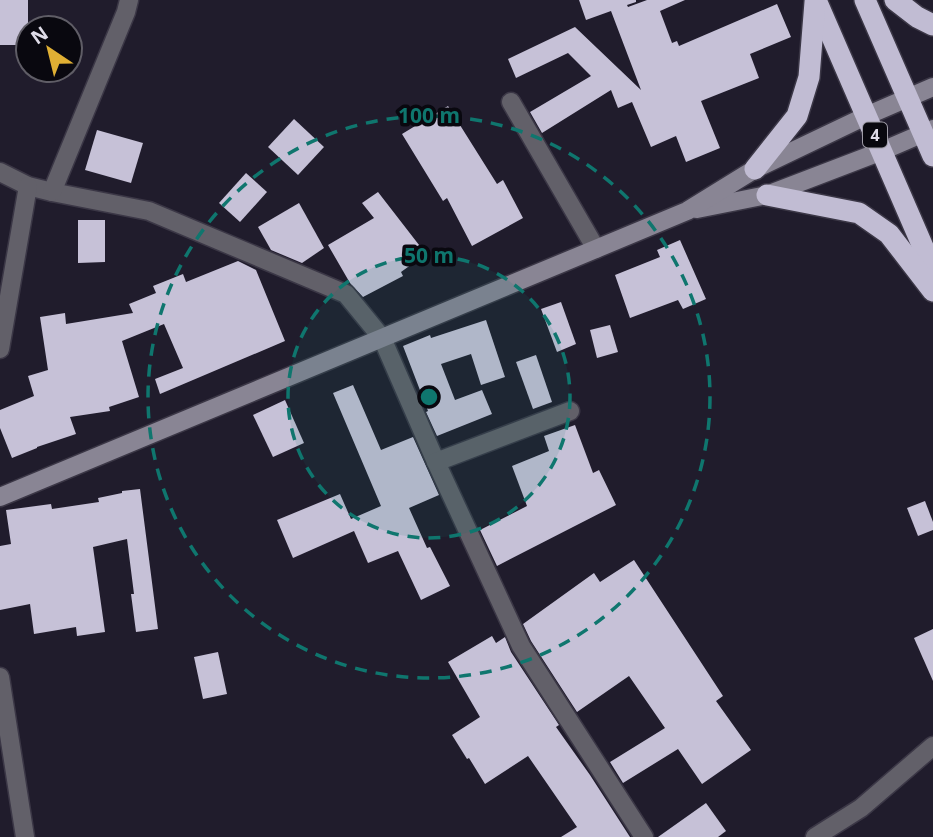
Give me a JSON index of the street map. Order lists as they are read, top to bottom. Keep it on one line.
{"streets":{"highway":["4"]},"north":"top left","rings":["100 m","50 m"]}
